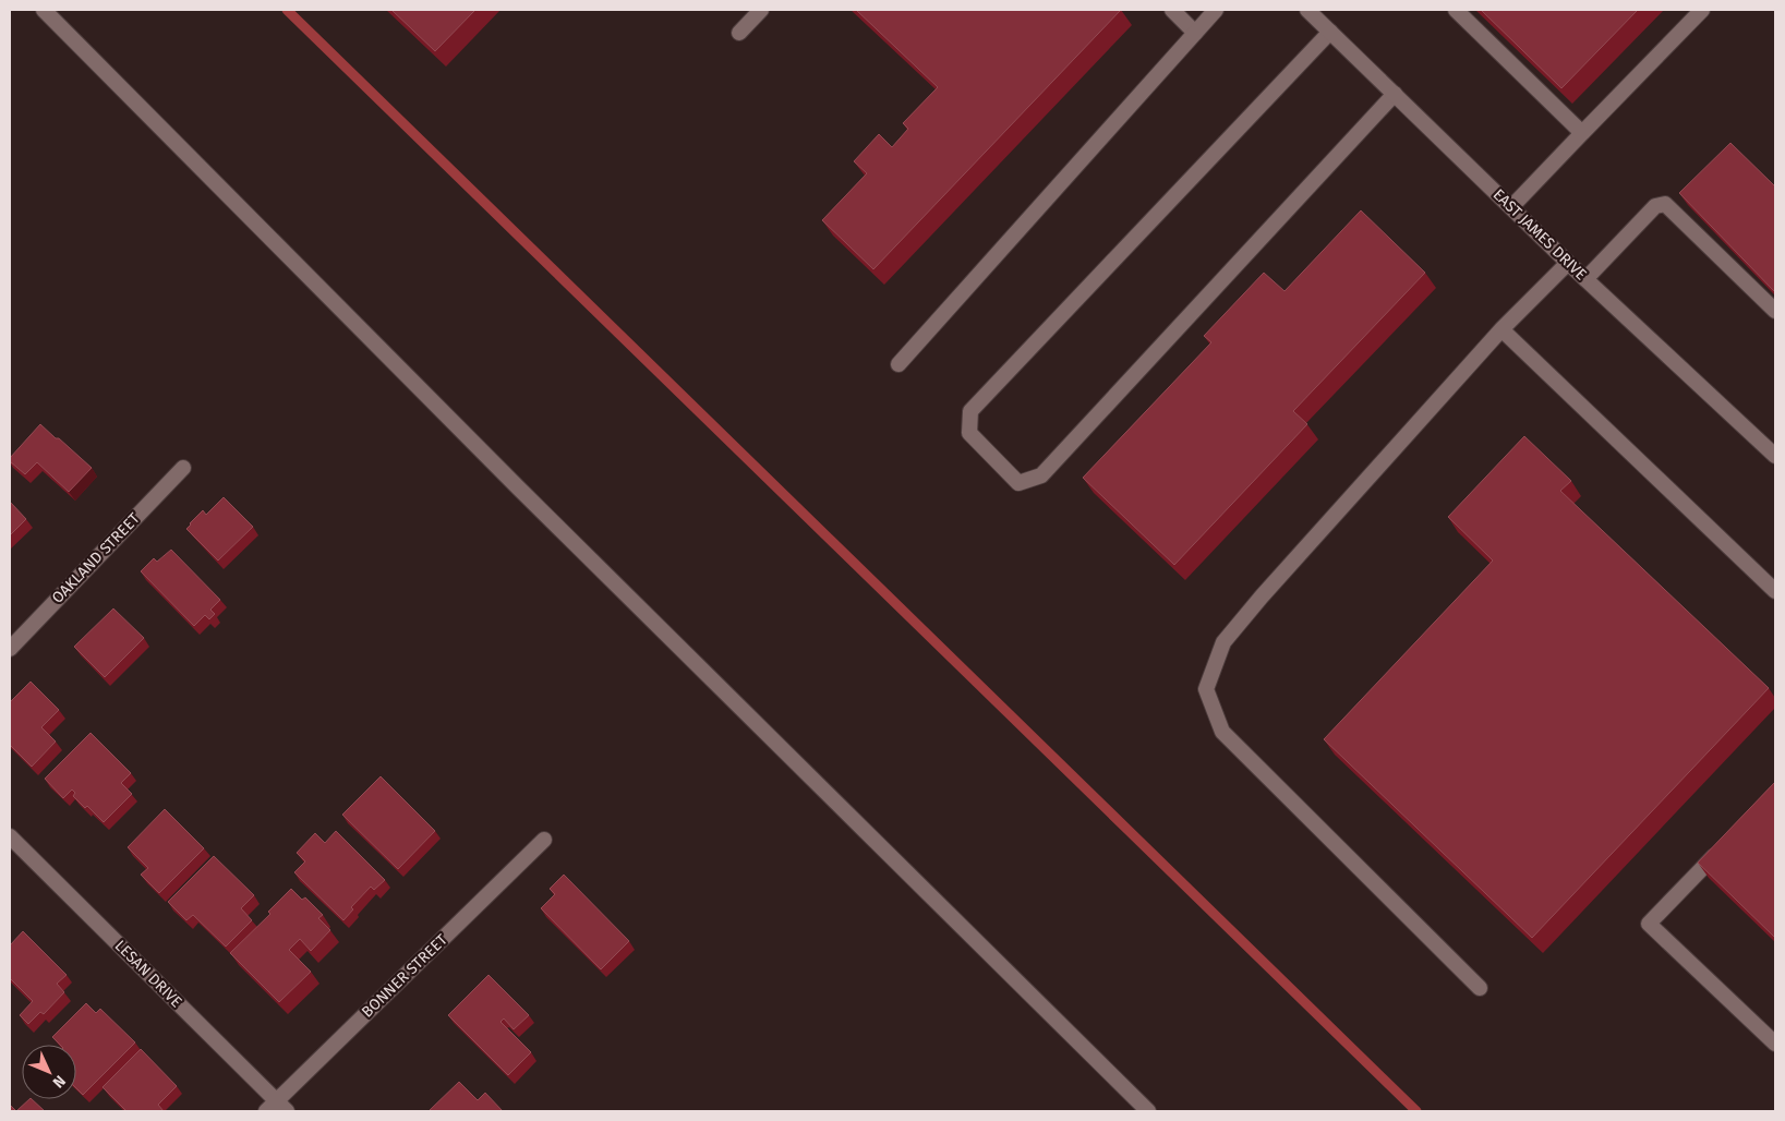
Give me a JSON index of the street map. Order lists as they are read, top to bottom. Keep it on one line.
{"streets":{"street":["EAST JAMES DRIVE","OAKLAND STREET","LESAN DRIVE","BONNER STREET"]},"crossings":[["LESAN DRIVE","BONNER STREET"]],"north":"bottom right"}
